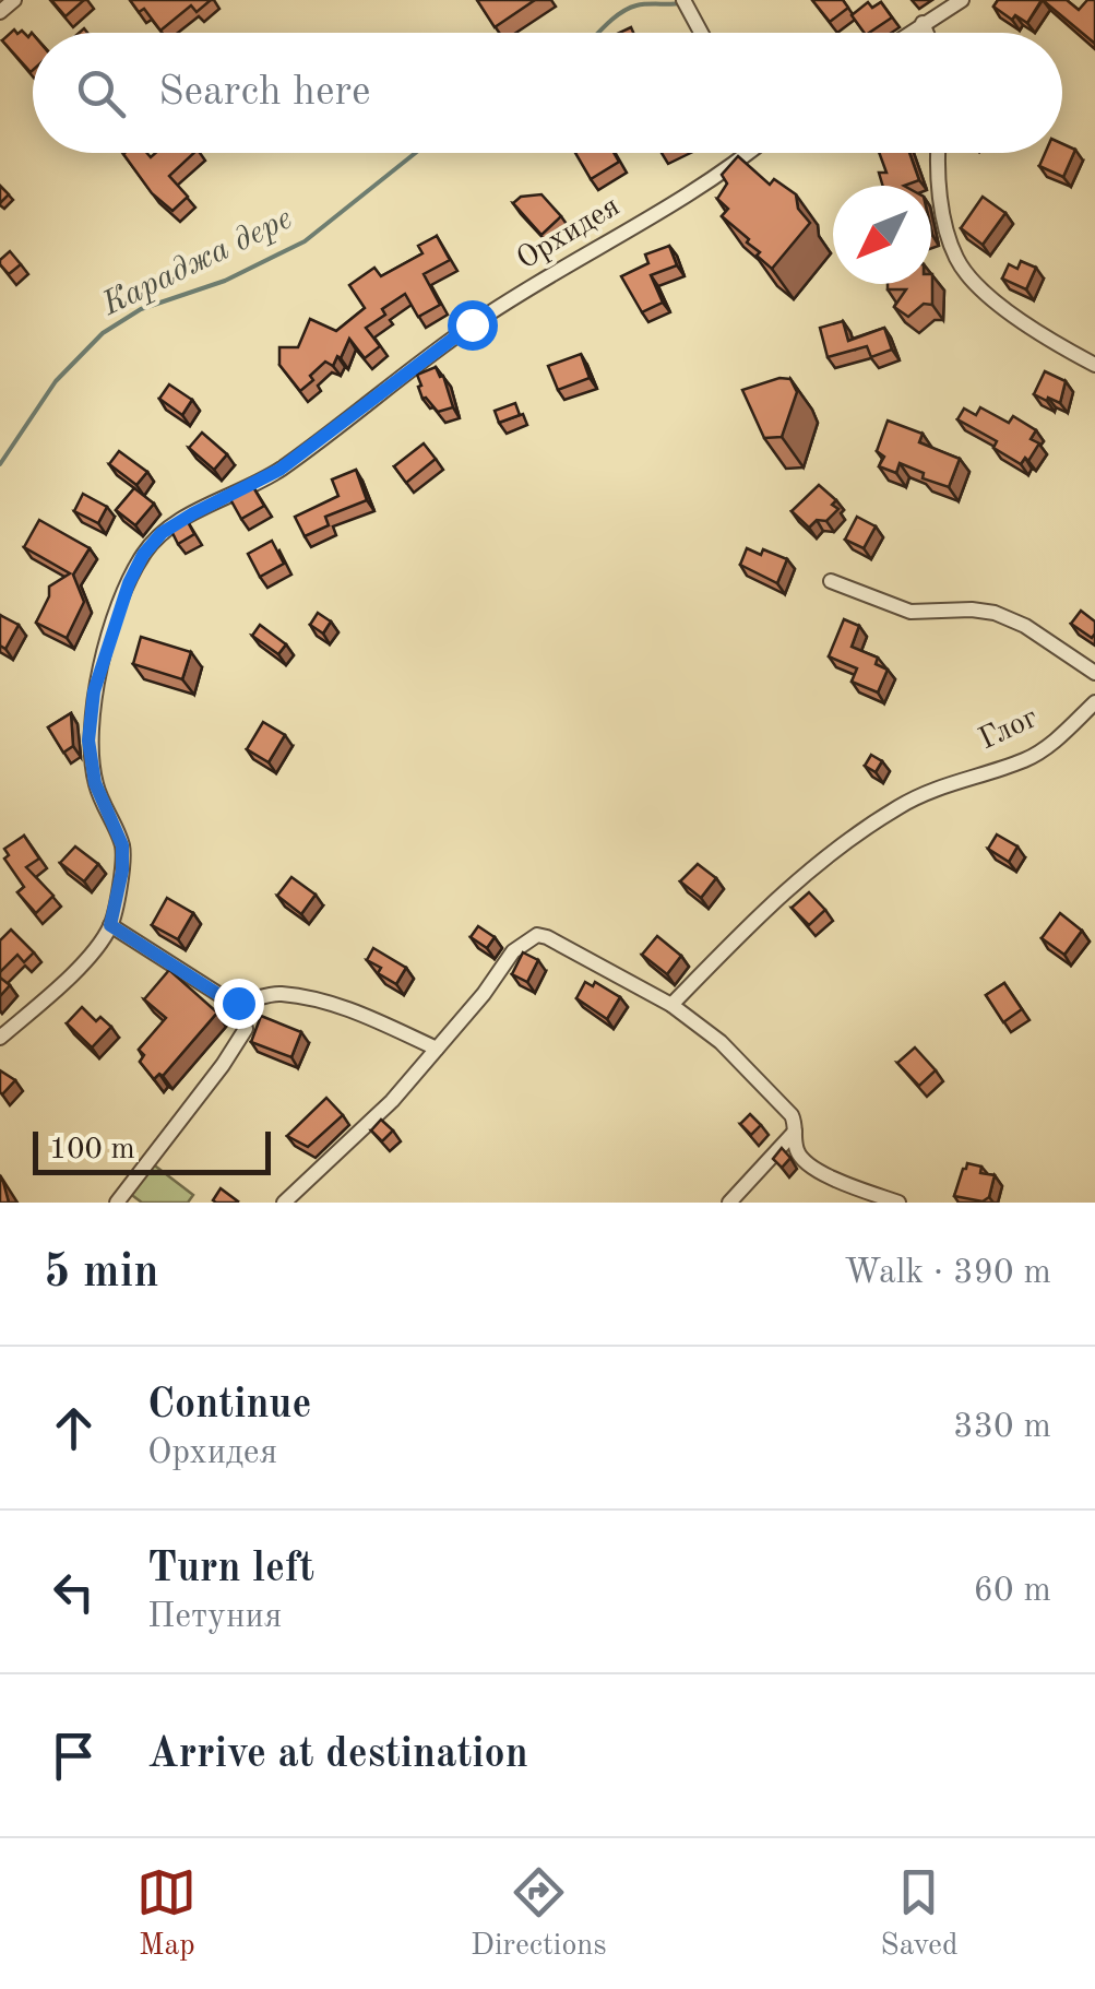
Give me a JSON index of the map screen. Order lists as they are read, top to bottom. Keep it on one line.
{"streets":{"street":["Орхидея","Глог"]},"water":["Караджа дере"],"scale_bar":"100 m","north":"bottom left","page":{"search":"Search here","scale":"100 m","heading":["5 min","Walk · 390 m"],"list":[["Continue","Орхидея","330 m"],["Turn left","Петуния","60 m"],"Arrive at destination"],"nav":["Map","Directions","Saved"]}}
